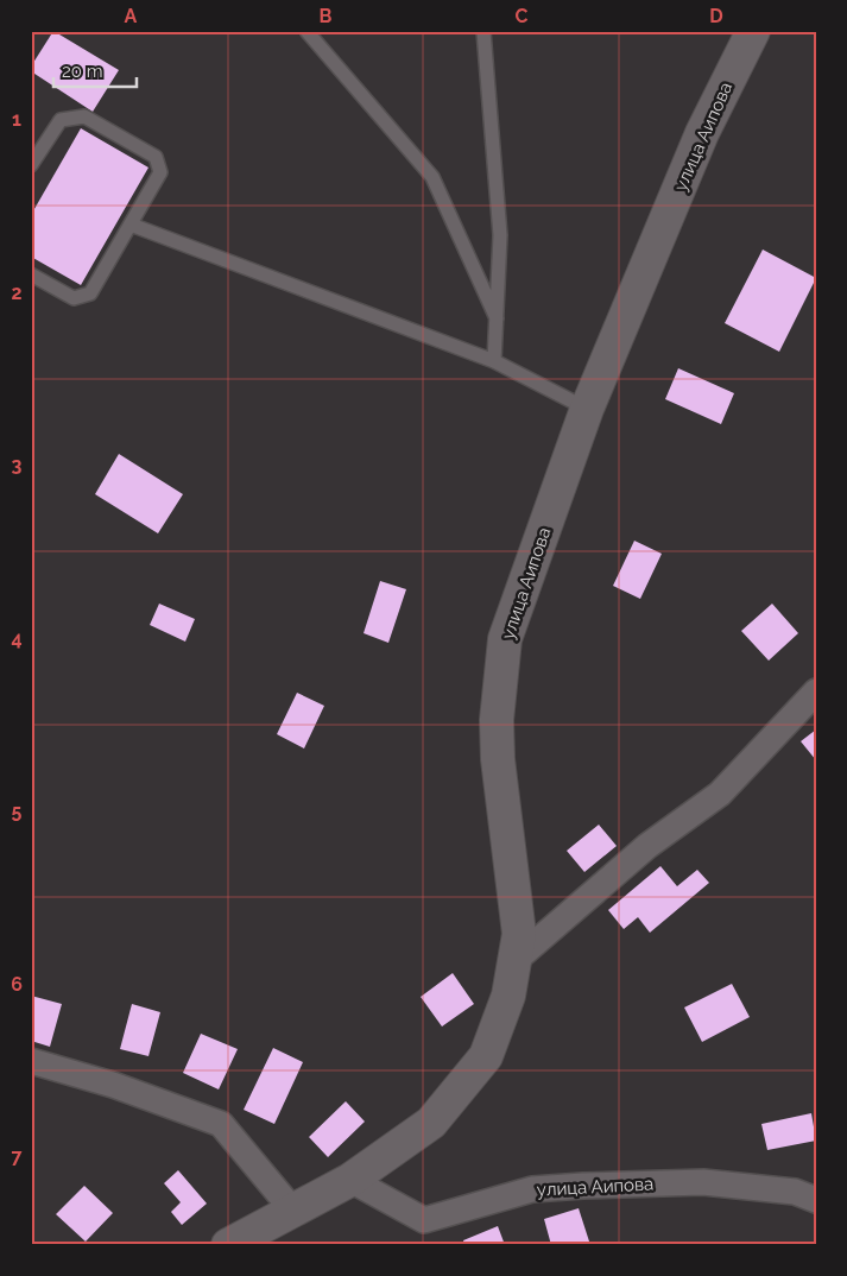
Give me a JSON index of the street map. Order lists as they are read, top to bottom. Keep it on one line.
{"streets":{"street":["улица Аипова"]},"scale_bar":"20 m","grid":{"columns":["A","B","C","D"],"rows":["1","2","3","4","5","6","7"]}}
